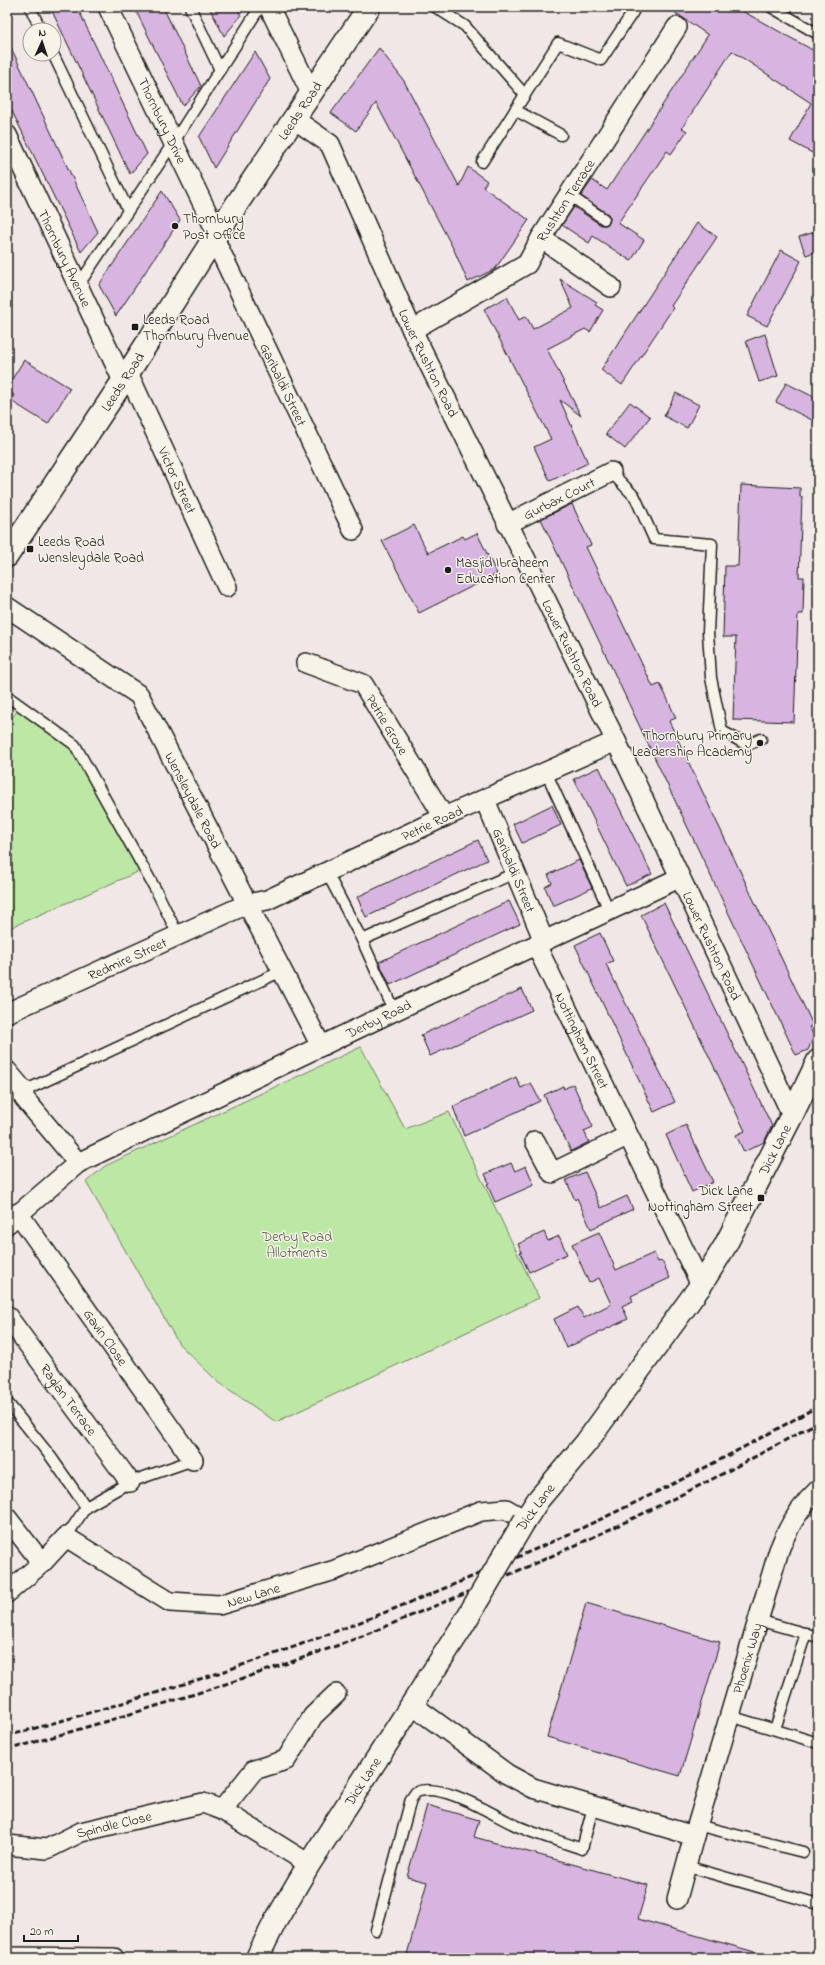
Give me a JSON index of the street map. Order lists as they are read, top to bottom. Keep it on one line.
{"streets":{"main road":["Leeds Road","Dick Lane"],"street":["Thornbury Drive","Rushton Terrace","Thornbury Avenue","Lower Rushton Road","Garibaldi Street","Victor Street","Gurbax Court","Petrie Grove","Wensleydale Road","Petrie Road","Redmire Street","Derby Road","Nottingham Street","Gavin Close","Raglan Terrace","New Lane","Phoenix Way","Spindle Close"]},"crossings":[["Leeds Road","Thornbury Drive"],["Leeds Road","Thornbury Avenue"],["Leeds Road","Lower Rushton Road"],["Leeds Road","Garibaldi Street"],["Leeds Road","Victor Street"],["Thornbury Drive","Garibaldi Street"],["Rushton Terrace","Lower Rushton Road"],["Thornbury Avenue","Victor Street"],["Lower Rushton Road","Gurbax Court"],["Lower Rushton Road","Petrie Road"],["Lower Rushton Road","Derby Road"],["Lower Rushton Road","Dick Lane"],["Garibaldi Street","Petrie Road"],["Garibaldi Street","Derby Road"],["Garibaldi Street","Nottingham Street"],["Petrie Grove","Petrie Road"],["Wensleydale Road","Petrie Road"],["Wensleydale Road","Redmire Street"],["Wensleydale Road","Derby Road"],["Petrie Road","Redmire Street"],["Derby Road","Nottingham Street"],["Derby Road","Gavin Close"],["Nottingham Street","Dick Lane"],["Dick Lane","New Lane"],["Dick Lane","Spindle Close"]],"parks":["Derby Road Allotments"],"places":{"other":["Thornbury Post Office","Masjid Ibraheem Education Center","Thornbury Primary Leadership Academy"],"transit":["Leeds Road Thornbury Avenue","Leeds Road Wensleydale Road","Dick Lane Nottingham Street"]},"scale_bar":"20 m","north":"top"}
